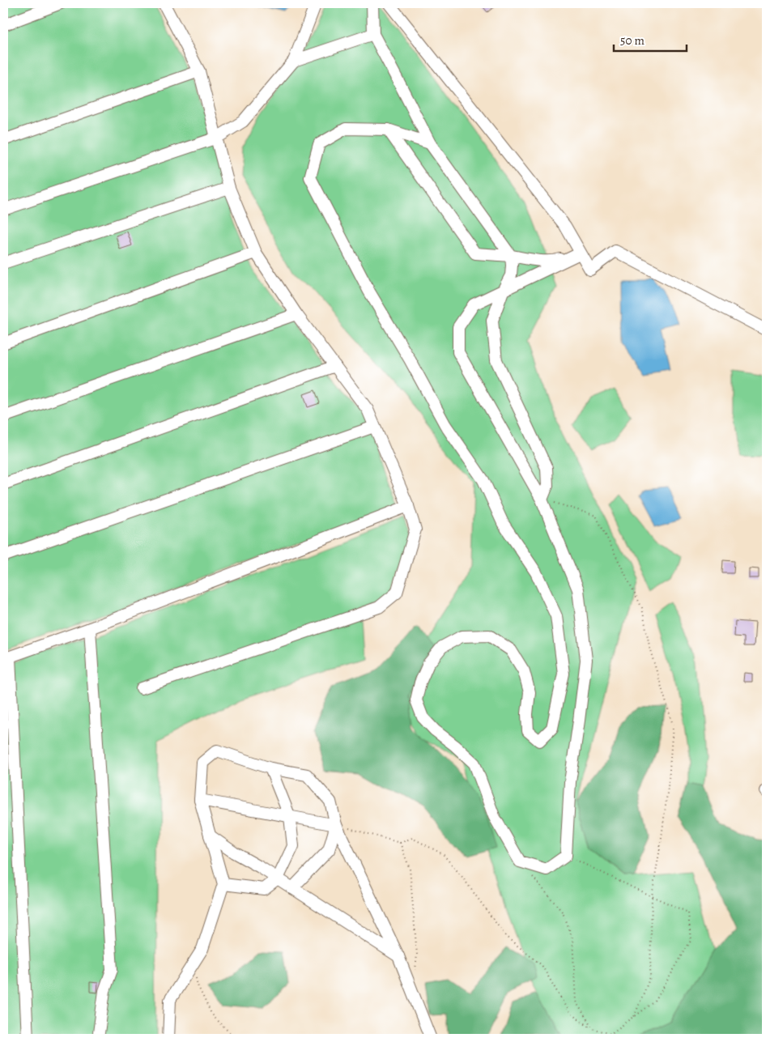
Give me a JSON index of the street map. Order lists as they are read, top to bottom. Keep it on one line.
{"scale_bar":"50 m"}
